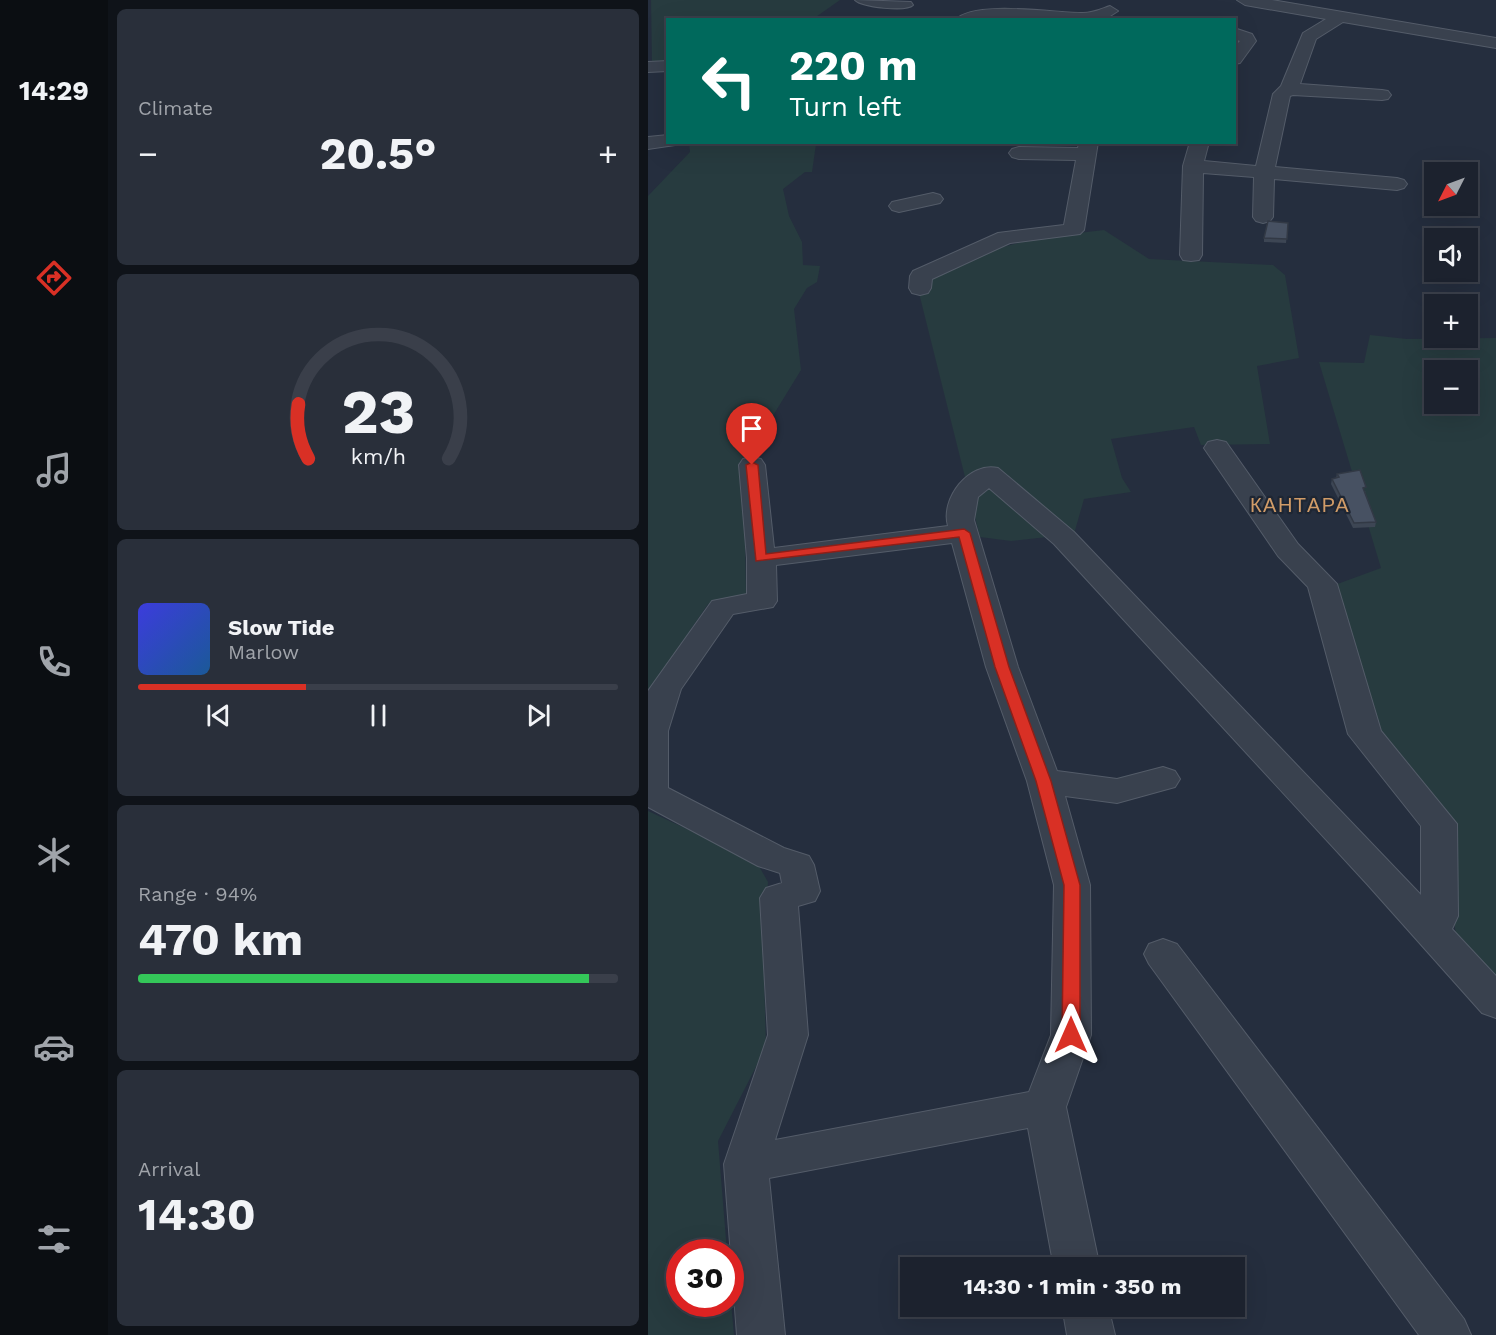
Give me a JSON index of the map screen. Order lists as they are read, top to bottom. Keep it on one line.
{"districts":["КАНТАРА"],"north":"bottom left","page":{"tabs":"14:29","tile":["Climate",["Range · 94%","470 km"],["Arrival","14:30"]],"turn":["220 m","Turn left"],"heat":["−","20.5°","+"],"map_buttons":["+","−"],"song":["Slow Tide","Marlow"],"limit":"30","trip":"14:30 · 1 min · 350 m","gauge":["23","km/h"]}}
